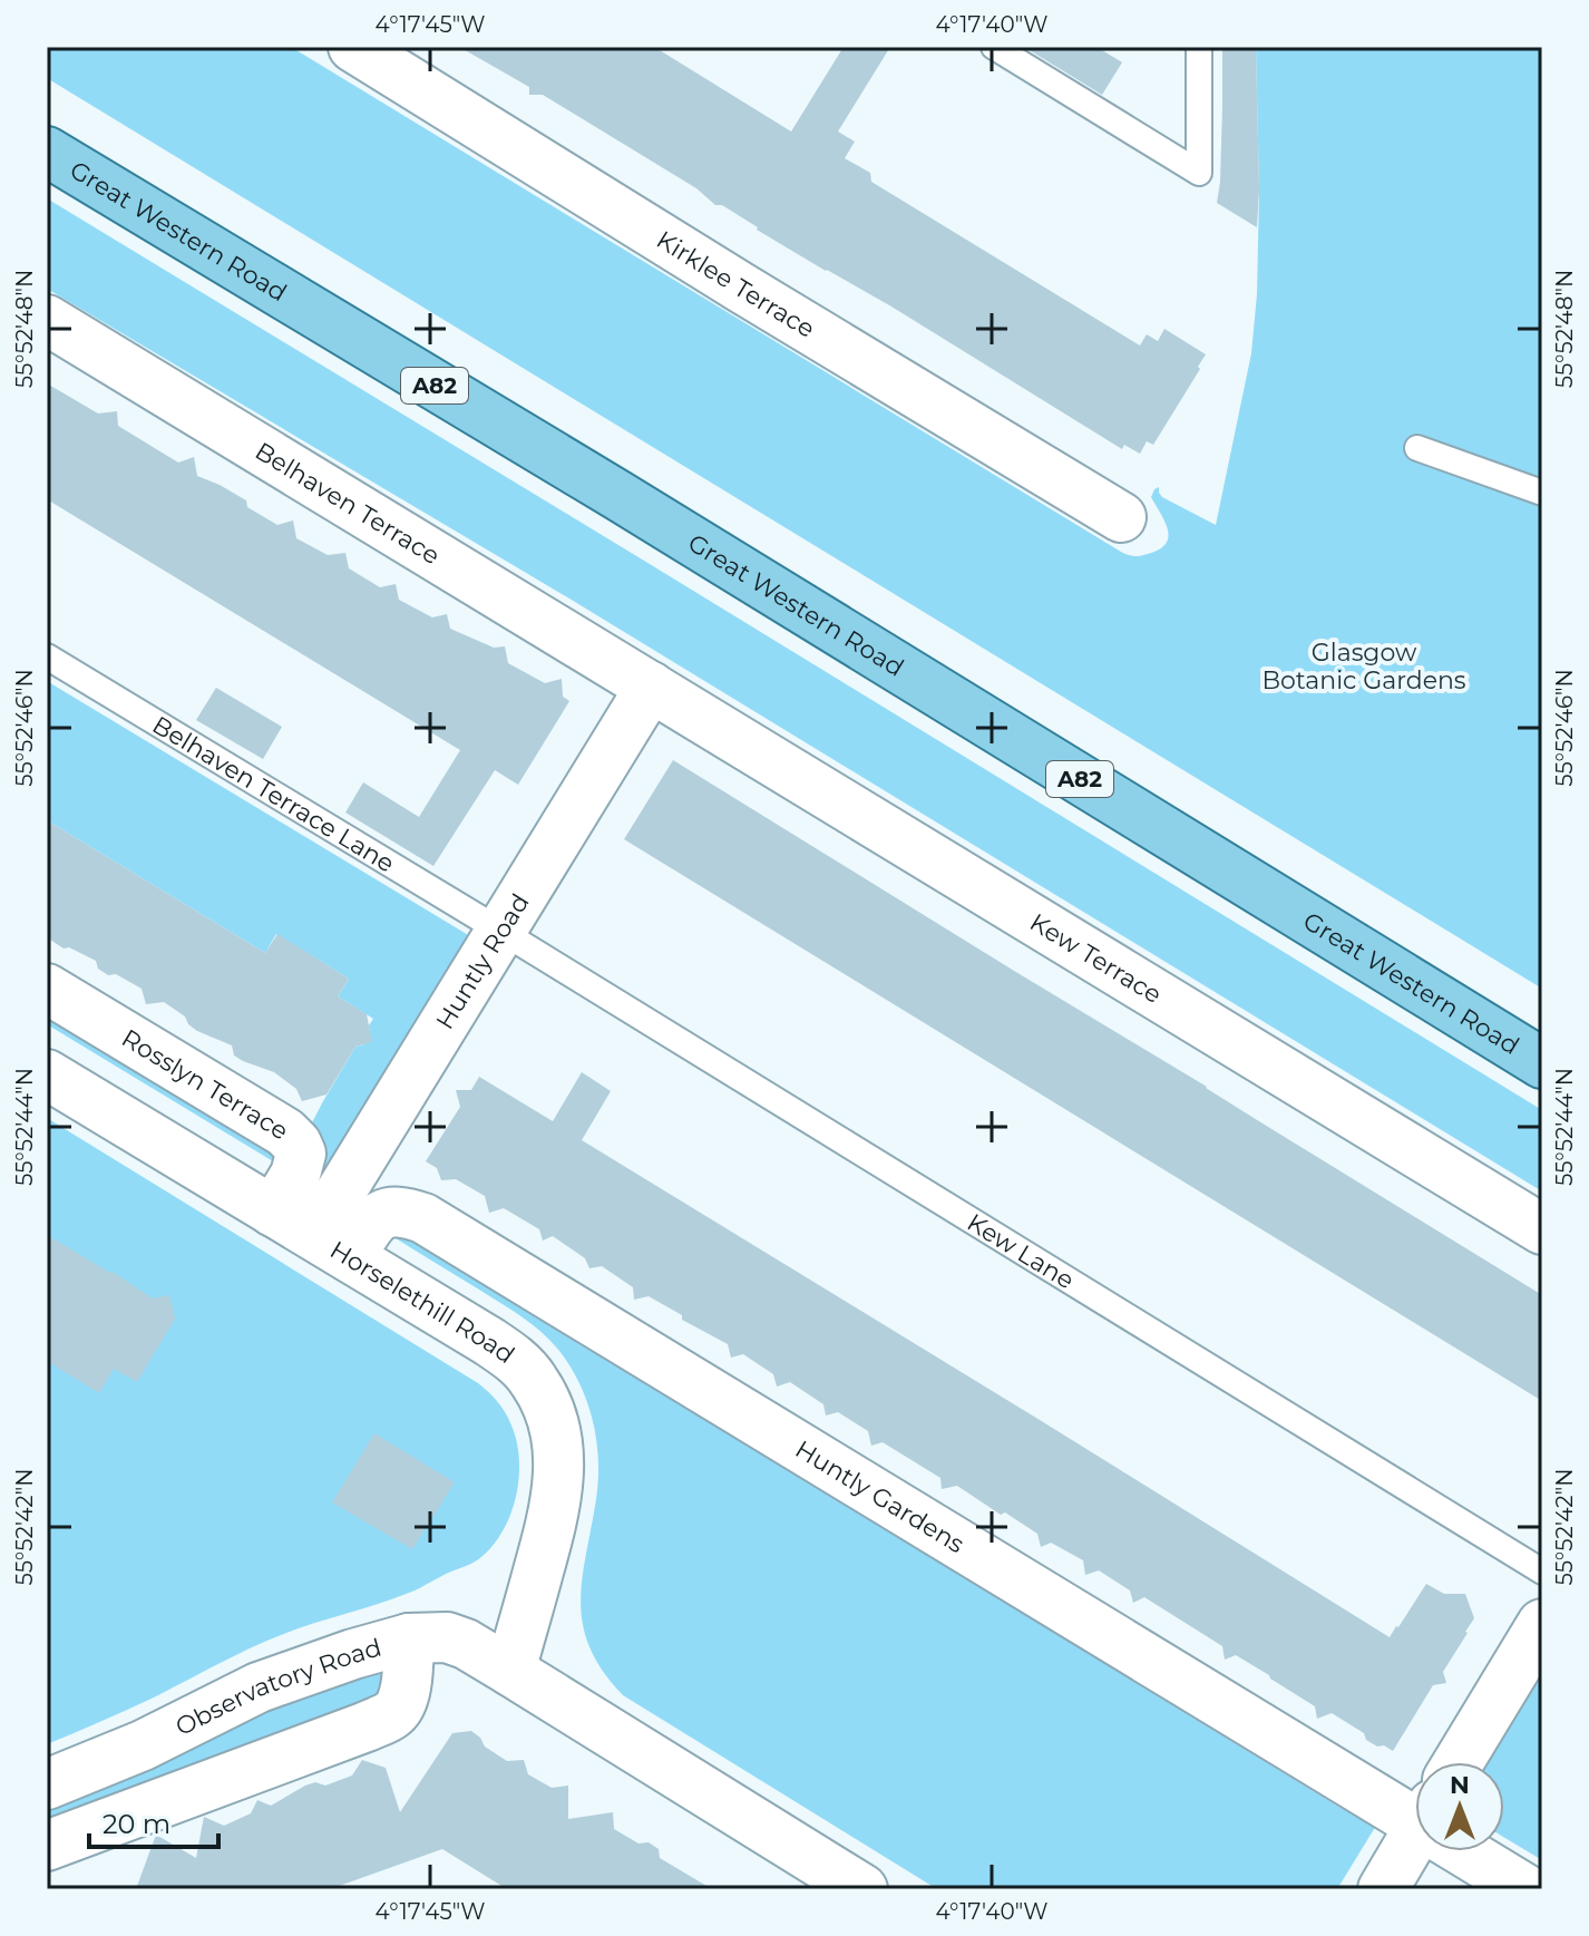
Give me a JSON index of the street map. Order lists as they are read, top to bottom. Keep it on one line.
{"streets":{"main road":["Great Western Road","A82"],"street":["Kirklee Terrace","Belhaven Terrace","Kew Terrace","Huntly Road","Rosslyn Terrace","Horselethill Road","Huntly Gardens","Observatory Road"],"lane":["Belhaven Terrace Lane","Kew Lane"]},"crossings":[["Belhaven Terrace","Kew Terrace"],["Belhaven Terrace","Huntly Road"],["Belhaven Terrace Lane","Huntly Road"],["Belhaven Terrace Lane","Kew Lane"],["Kew Terrace","Huntly Road"],["Huntly Road","Rosslyn Terrace"],["Huntly Road","Kew Lane"],["Huntly Road","Horselethill Road"],["Huntly Road","Huntly Gardens"],["Rosslyn Terrace","Horselethill Road"],["Rosslyn Terrace","Huntly Gardens"],["Horselethill Road","Huntly Gardens"],["Horselethill Road","Observatory Road"]],"parks":["Glasgow Botanic Gardens"],"scale_bar":"20 m","north":"top","coordinates":["4°17'45\"W","4°17'40\"W","55°52'48\"N","55°52'46\"N","55°52'44\"N","55°52'42\"N"]}
